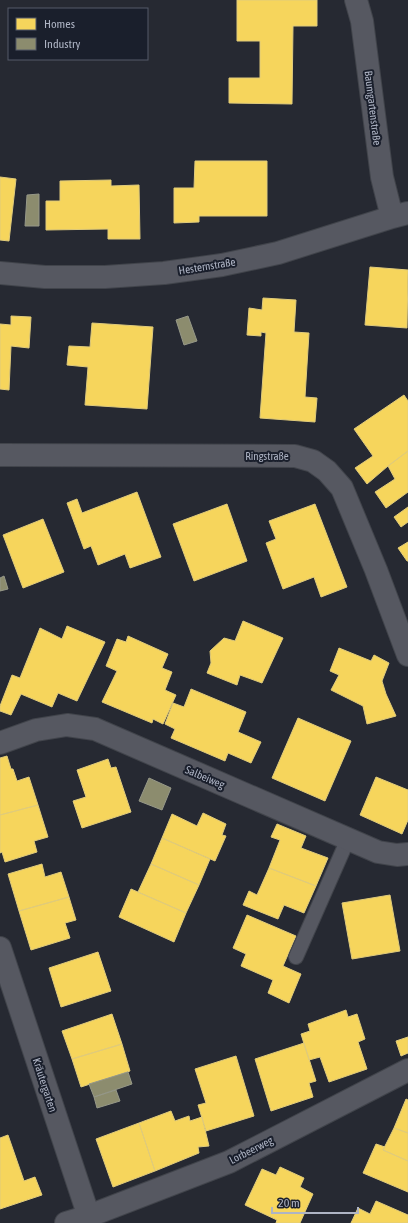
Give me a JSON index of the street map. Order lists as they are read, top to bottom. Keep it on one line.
{"streets":{"street":["Baumgartenstraße","Hesternstraße","Ringstraße","Salbeiweg","Kräutergarten","Lorbeerweg"]},"crossings":[["Baumgartenstraße","Hesternstraße"],["Kräutergarten","Lorbeerweg"]],"legend":["Homes","Industry"],"scale_bar":"20 m"}
